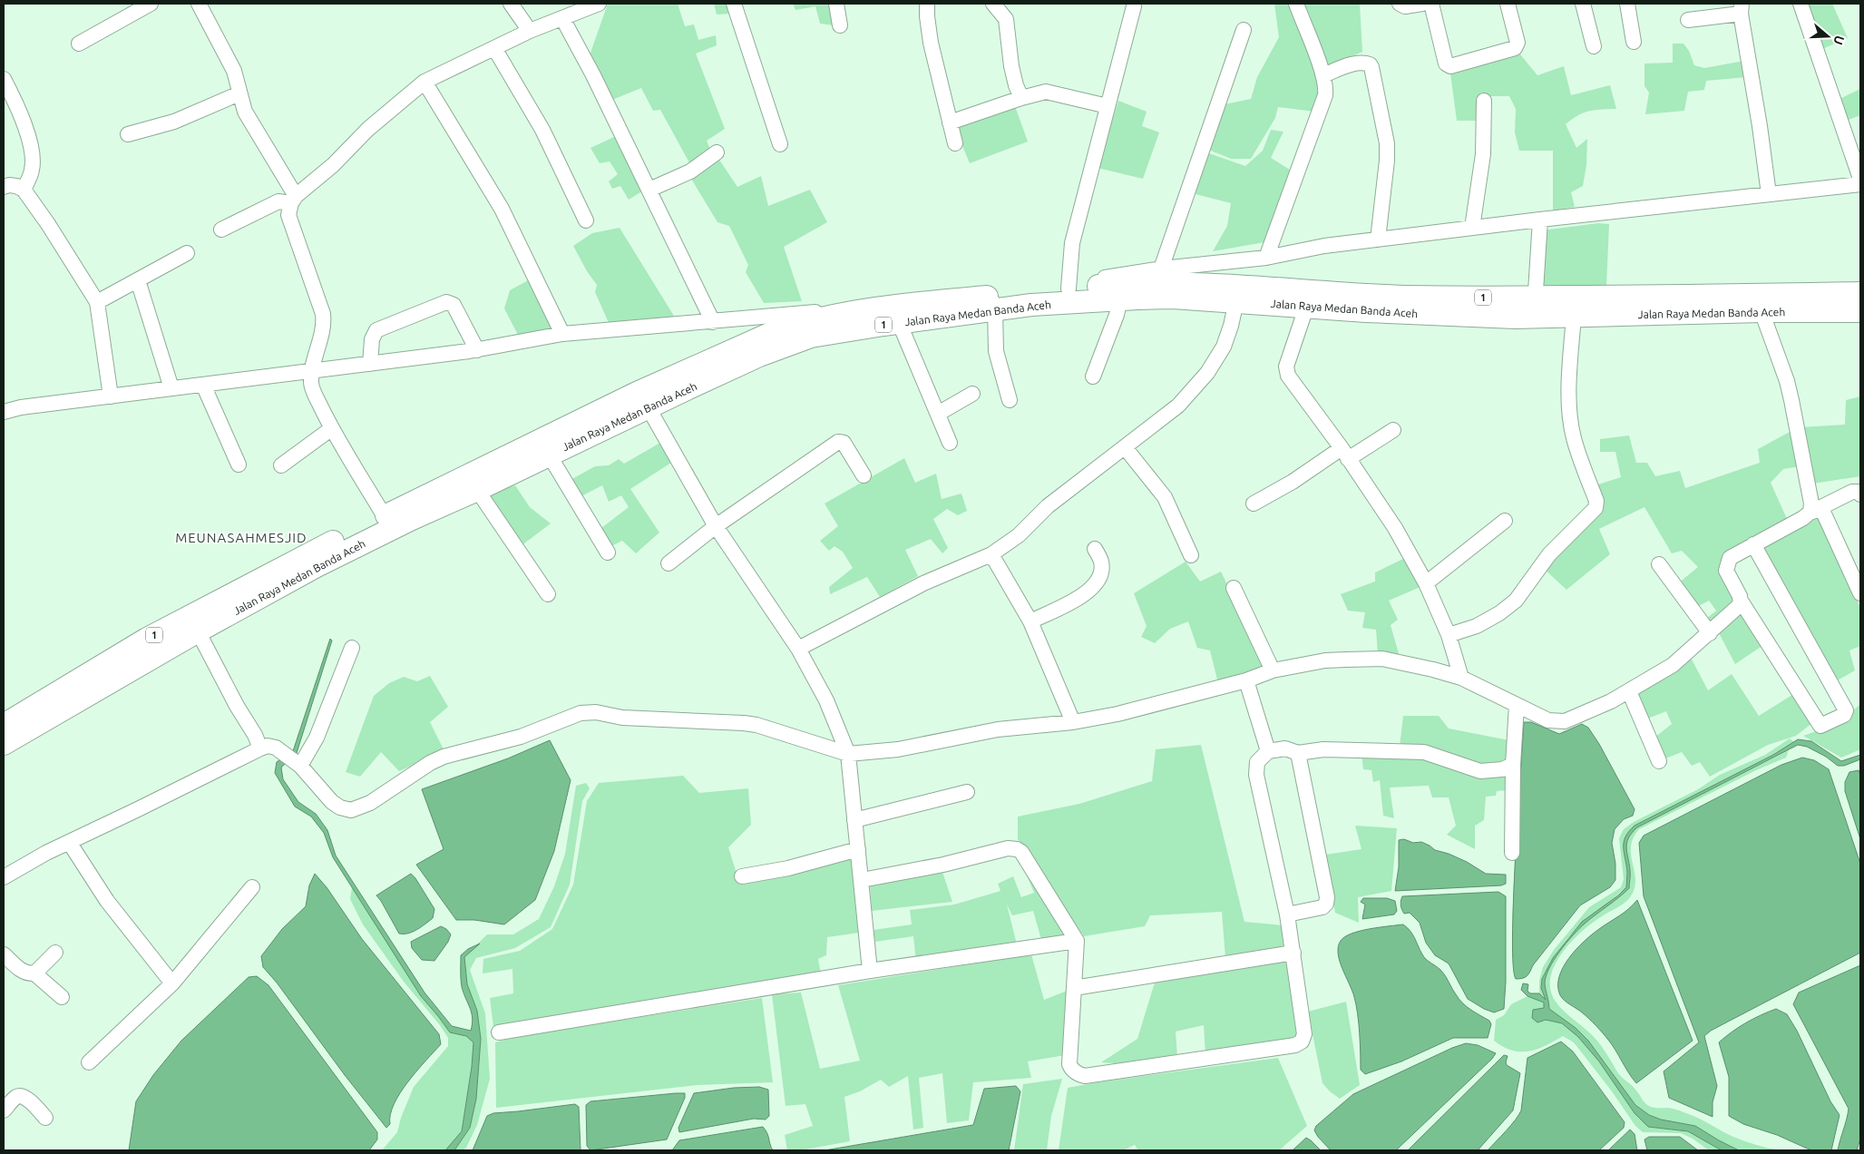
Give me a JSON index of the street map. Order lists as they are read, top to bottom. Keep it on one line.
{"streets":{"highway":["1","Jalan Raya Medan Banda Aceh"]},"districts":["MEUNASAHMESJID"],"north":"right"}
